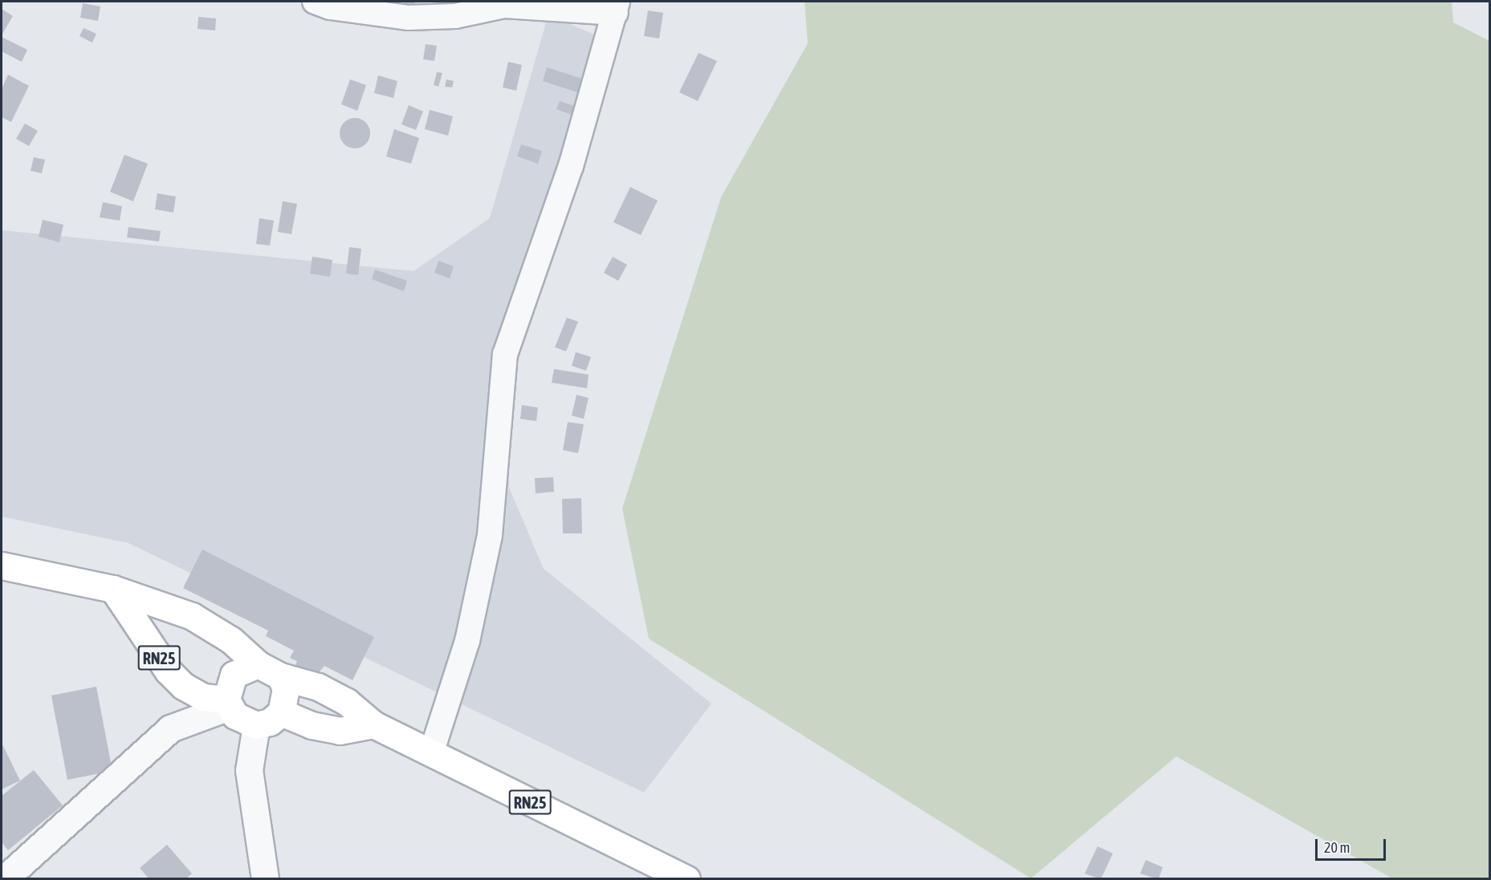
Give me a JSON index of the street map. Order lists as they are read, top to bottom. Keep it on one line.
{"streets":{"main road":["RN25"]},"scale_bar":"20 m"}
